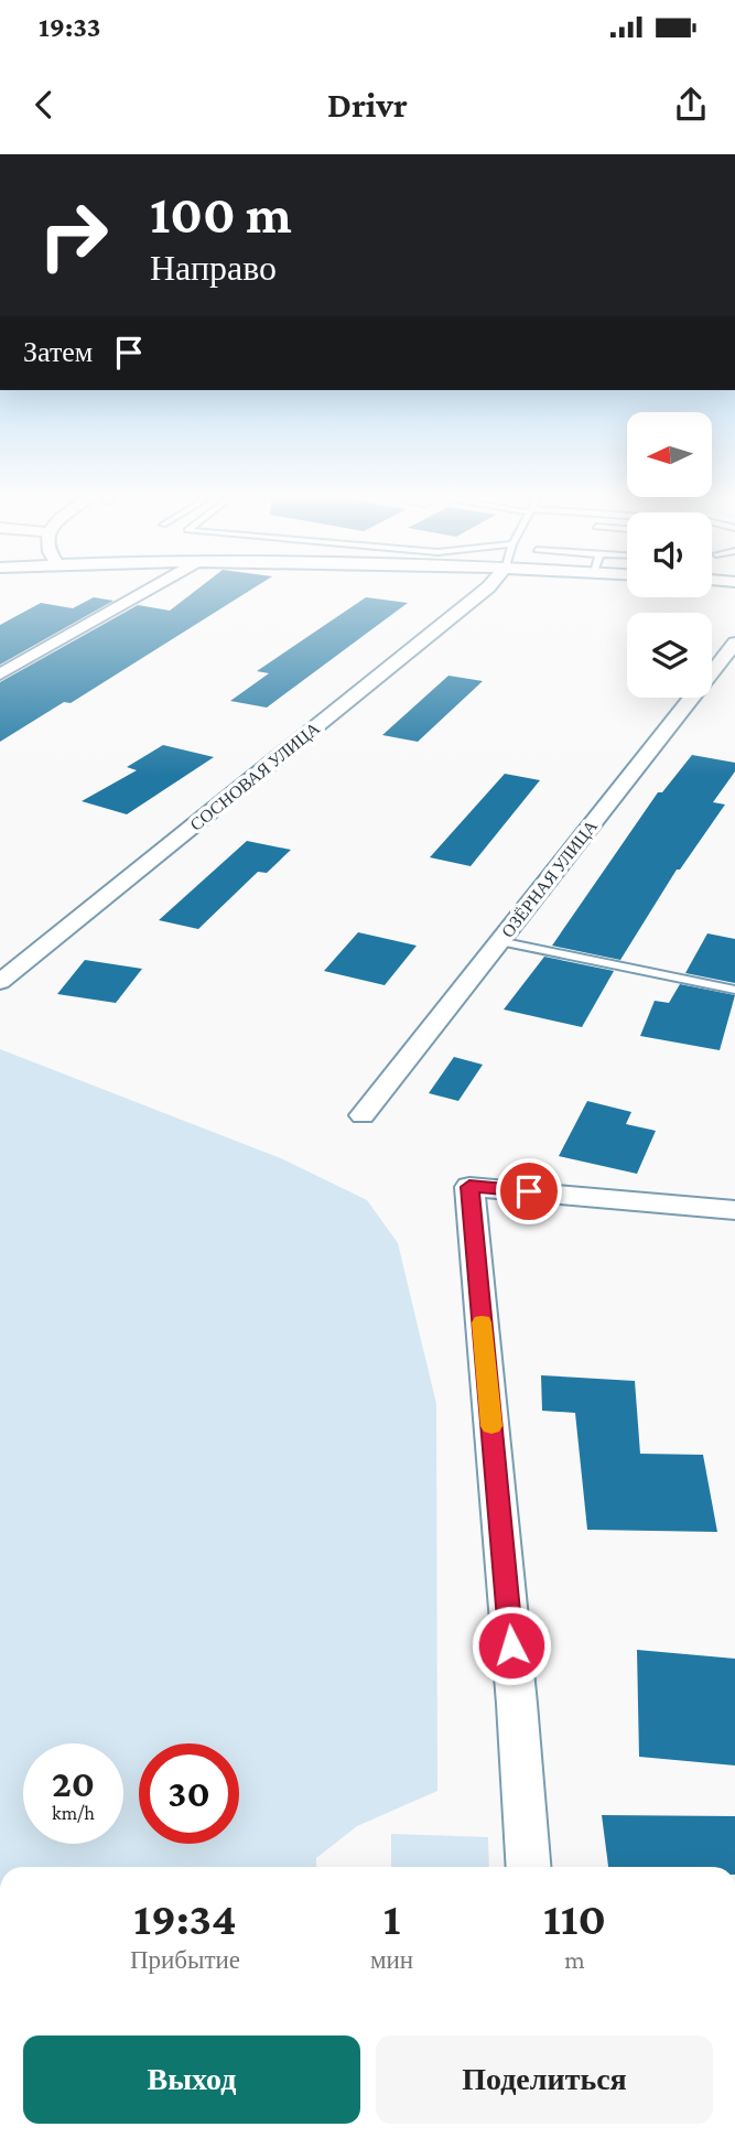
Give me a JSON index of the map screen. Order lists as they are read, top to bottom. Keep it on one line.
{"streets":{"street":["СОСНОВАЯ УЛИЦА","ОЗЁРНАЯ УЛИЦА"]},"north":"left","page":{"status":"19:33","header":"Drivr","turn":["100 m","Направо"],"then":"Затем","speed":"20 km/h","limit":"30","eta":["19:34","Прибытие","1","мин","110","m"],"buttons":["Выход","Поделиться"]}}
